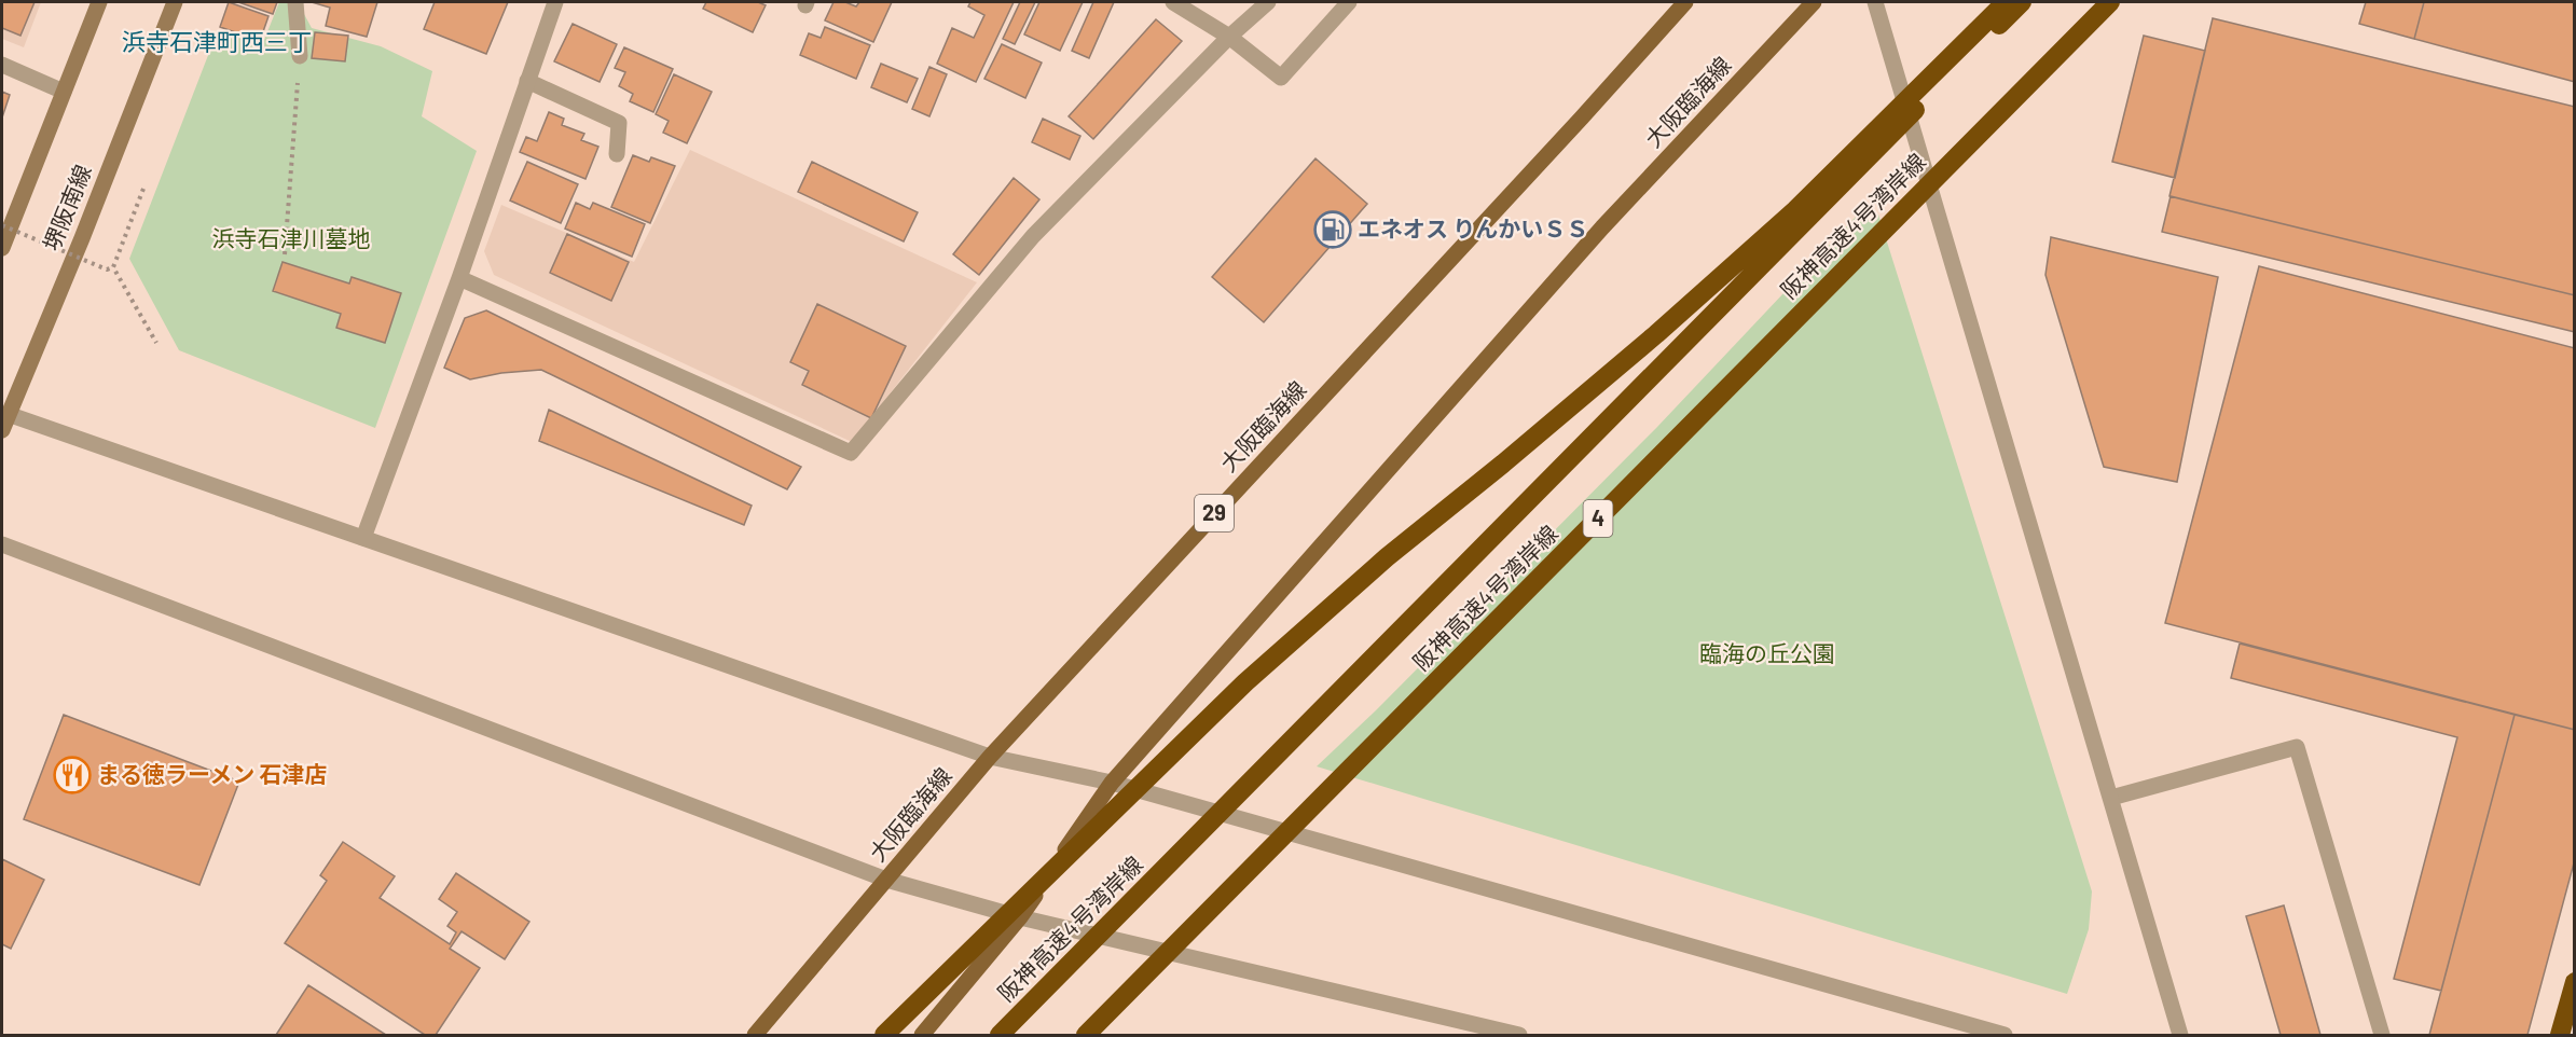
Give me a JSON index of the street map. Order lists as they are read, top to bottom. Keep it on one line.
{"streets":{"highway":["阪神高速4号湾岸線","4"],"main road":["大阪臨海線","堺阪南線","29"]},"districts":["浜寺石津町西三丁"],"parks":["浜寺石津川墓地","臨海の丘公園"],"places":{"fuel station":["エネオス りんかいＳＳ"],"restaurant":["まる徳ラーメン 石津店"]}}
